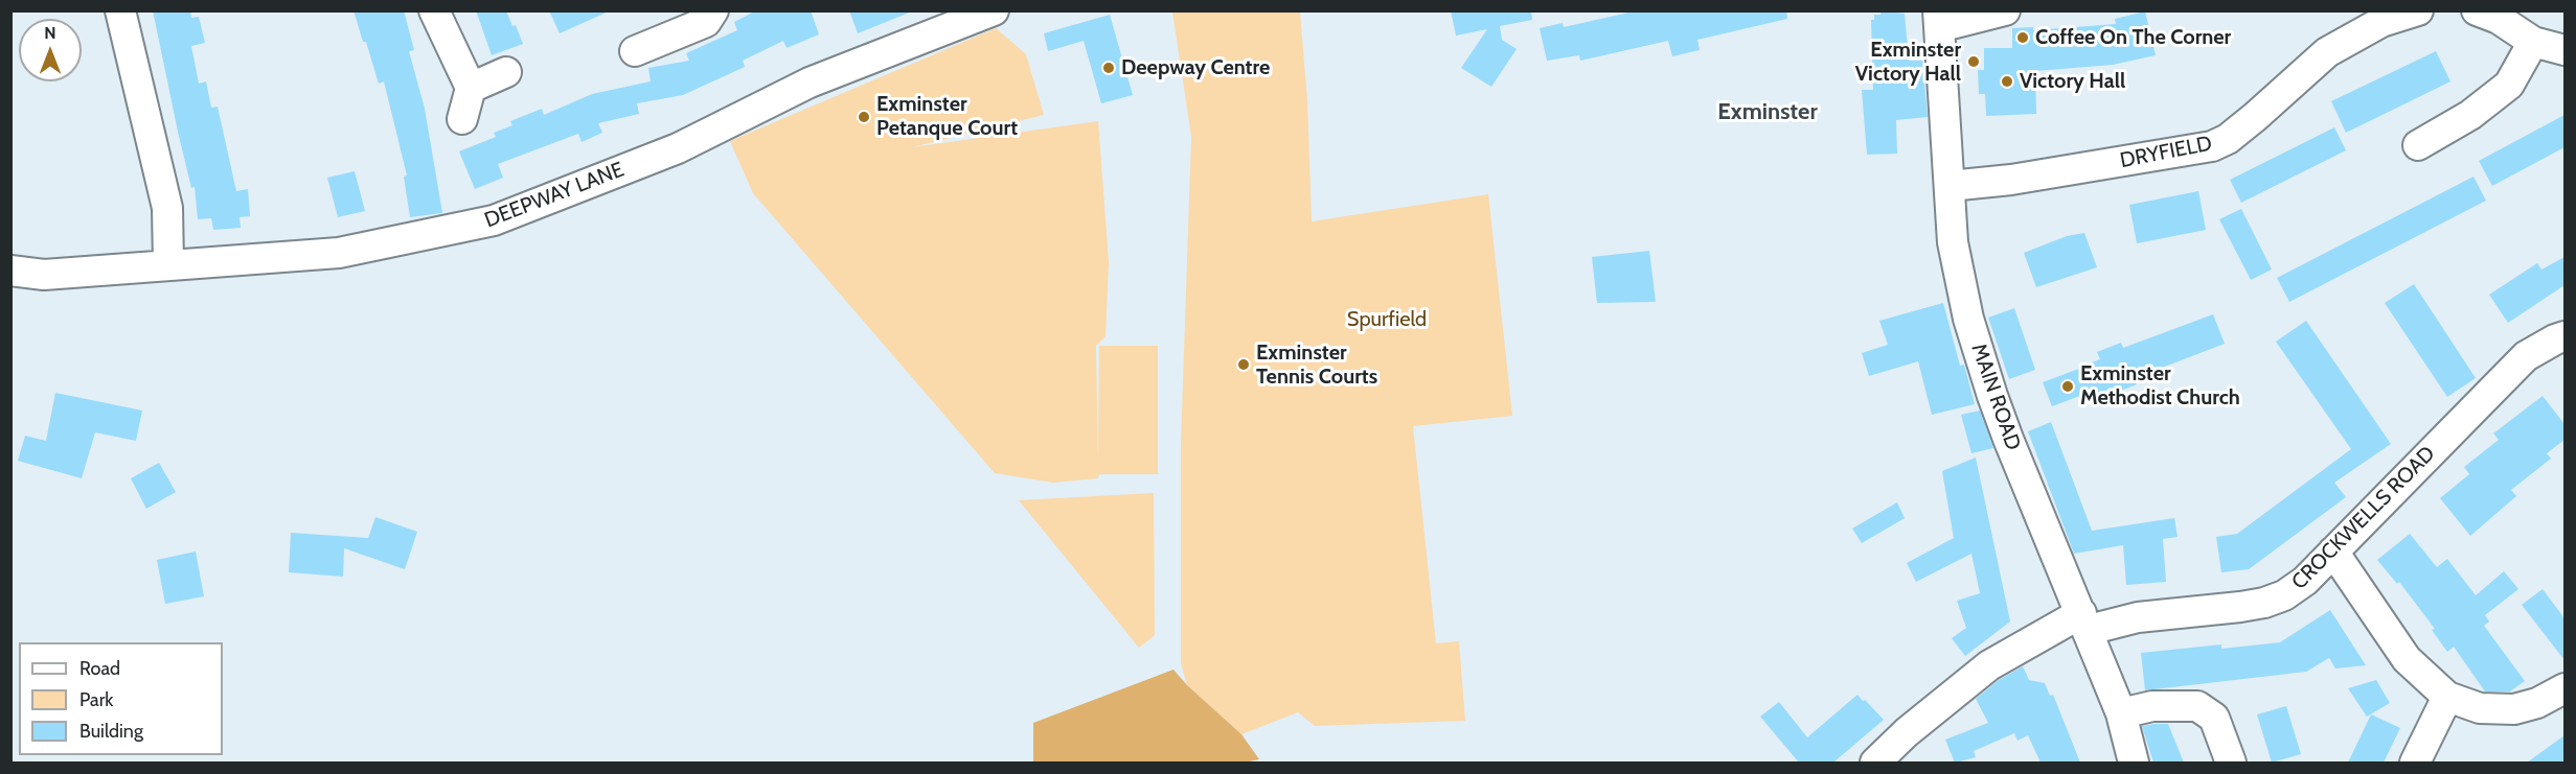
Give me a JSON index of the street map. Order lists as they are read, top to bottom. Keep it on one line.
{"streets":{"street":["DRYFIELD","DEEPWAY LANE","MAIN ROAD","CROCKWELLS ROAD"]},"crossings":[["DRYFIELD","MAIN ROAD"],["MAIN ROAD","CROCKWELLS ROAD"]],"districts":["Exminster"],"parks":["Spurfield"],"places":["Coffee On The Corner","Exminster Victory Hall","Deepway Centre","Victory Hall","Exminster Petanque Court","Exminster Tennis Courts","Exminster Methodist Church"],"legend":["Road","Park","Building"],"north":"top"}
